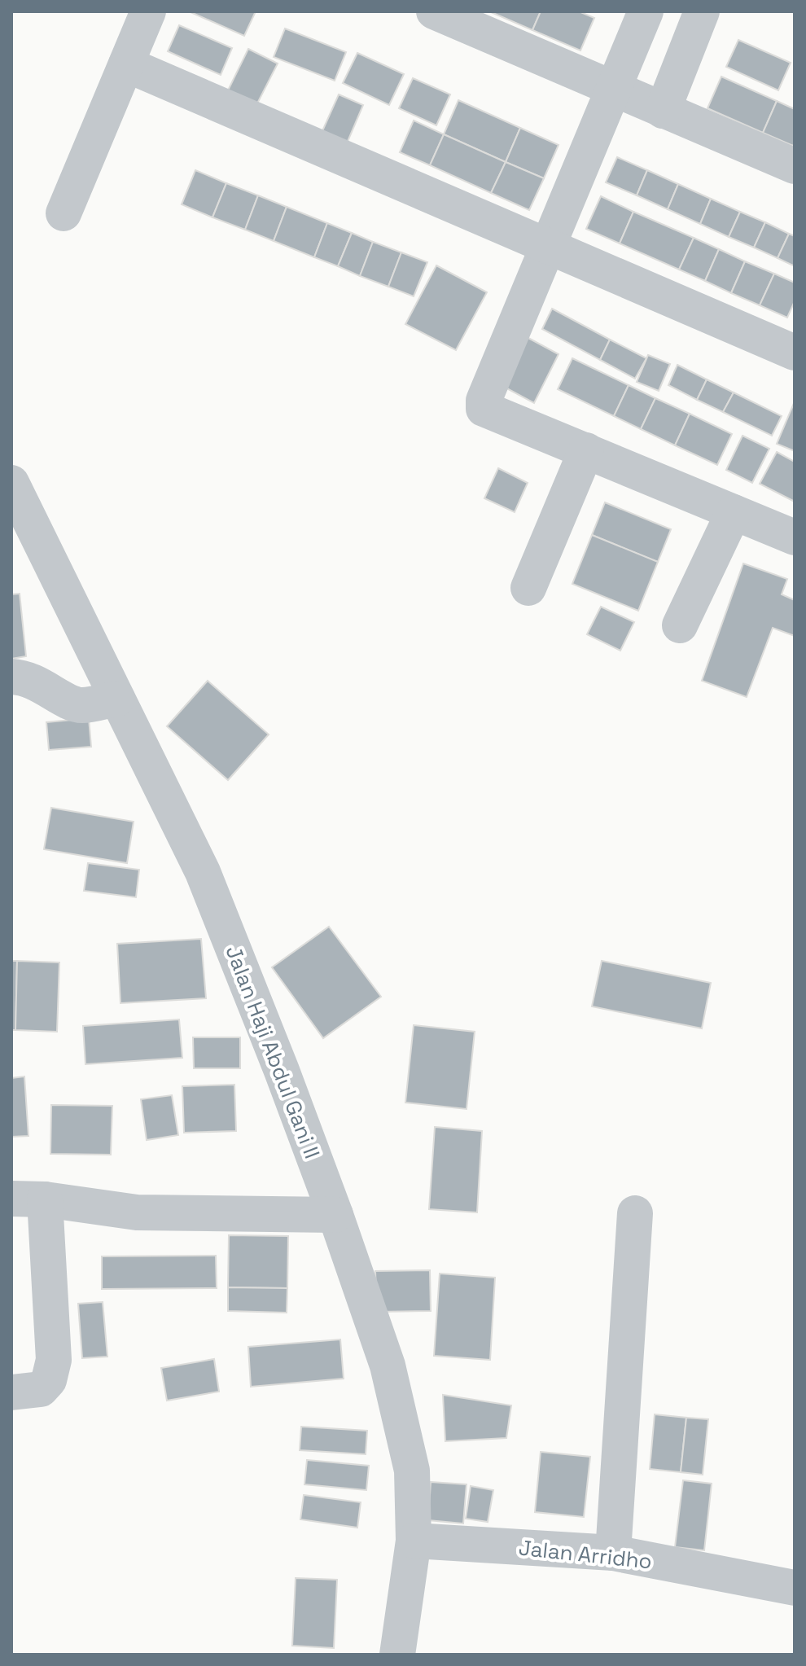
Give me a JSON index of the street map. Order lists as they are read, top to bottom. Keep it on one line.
{"streets":{"street":["Jalan Haji Abdul Gani II","Jalan Arridho"]},"crossings":[["Jalan Haji Abdul Gani II","Jalan Arridho"]]}
